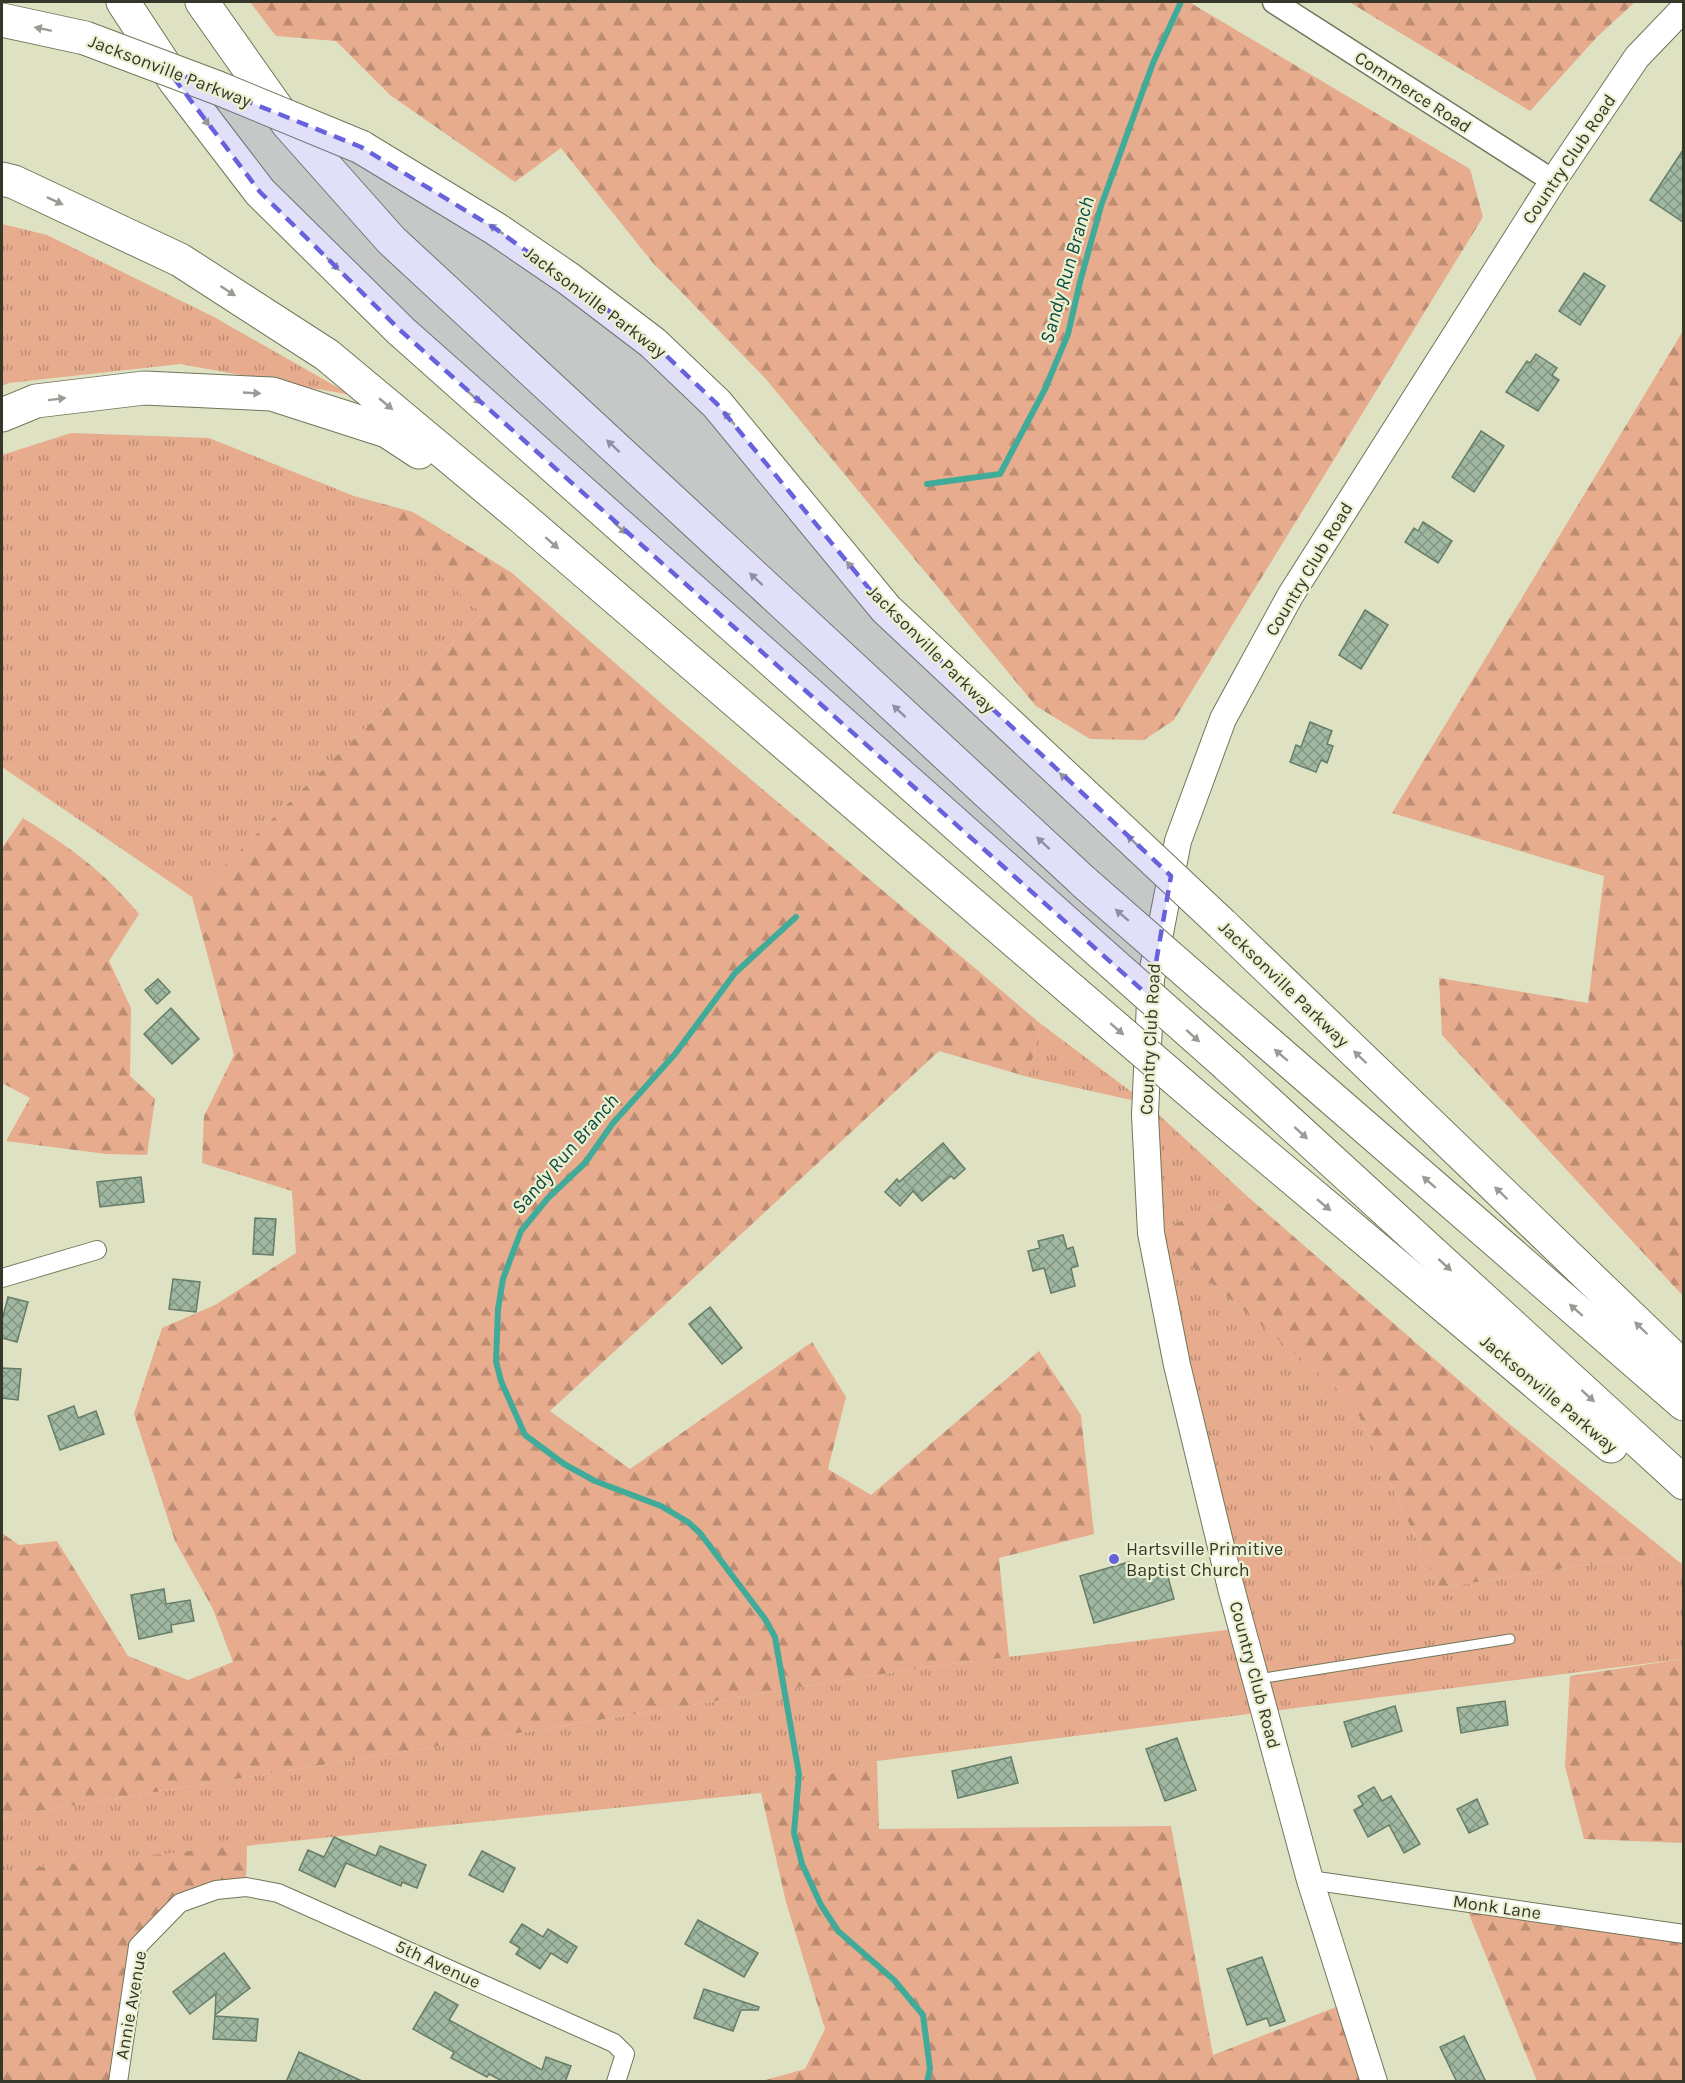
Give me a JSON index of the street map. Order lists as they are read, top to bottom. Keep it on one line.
{"streets":{"highway":["Jacksonville Parkway"],"main road":["Country Club Road"],"street":["Commerce Road","Monk Lane","5th Avenue","Annie Avenue"]},"crossings":[["Commerce Road","Country Club Road"],["Country Club Road","Monk Lane"],["5th Avenue","Annie Avenue"]],"water":["Sandy Run Branch"],"places":["Hartsville Primitive Baptist Church"]}
